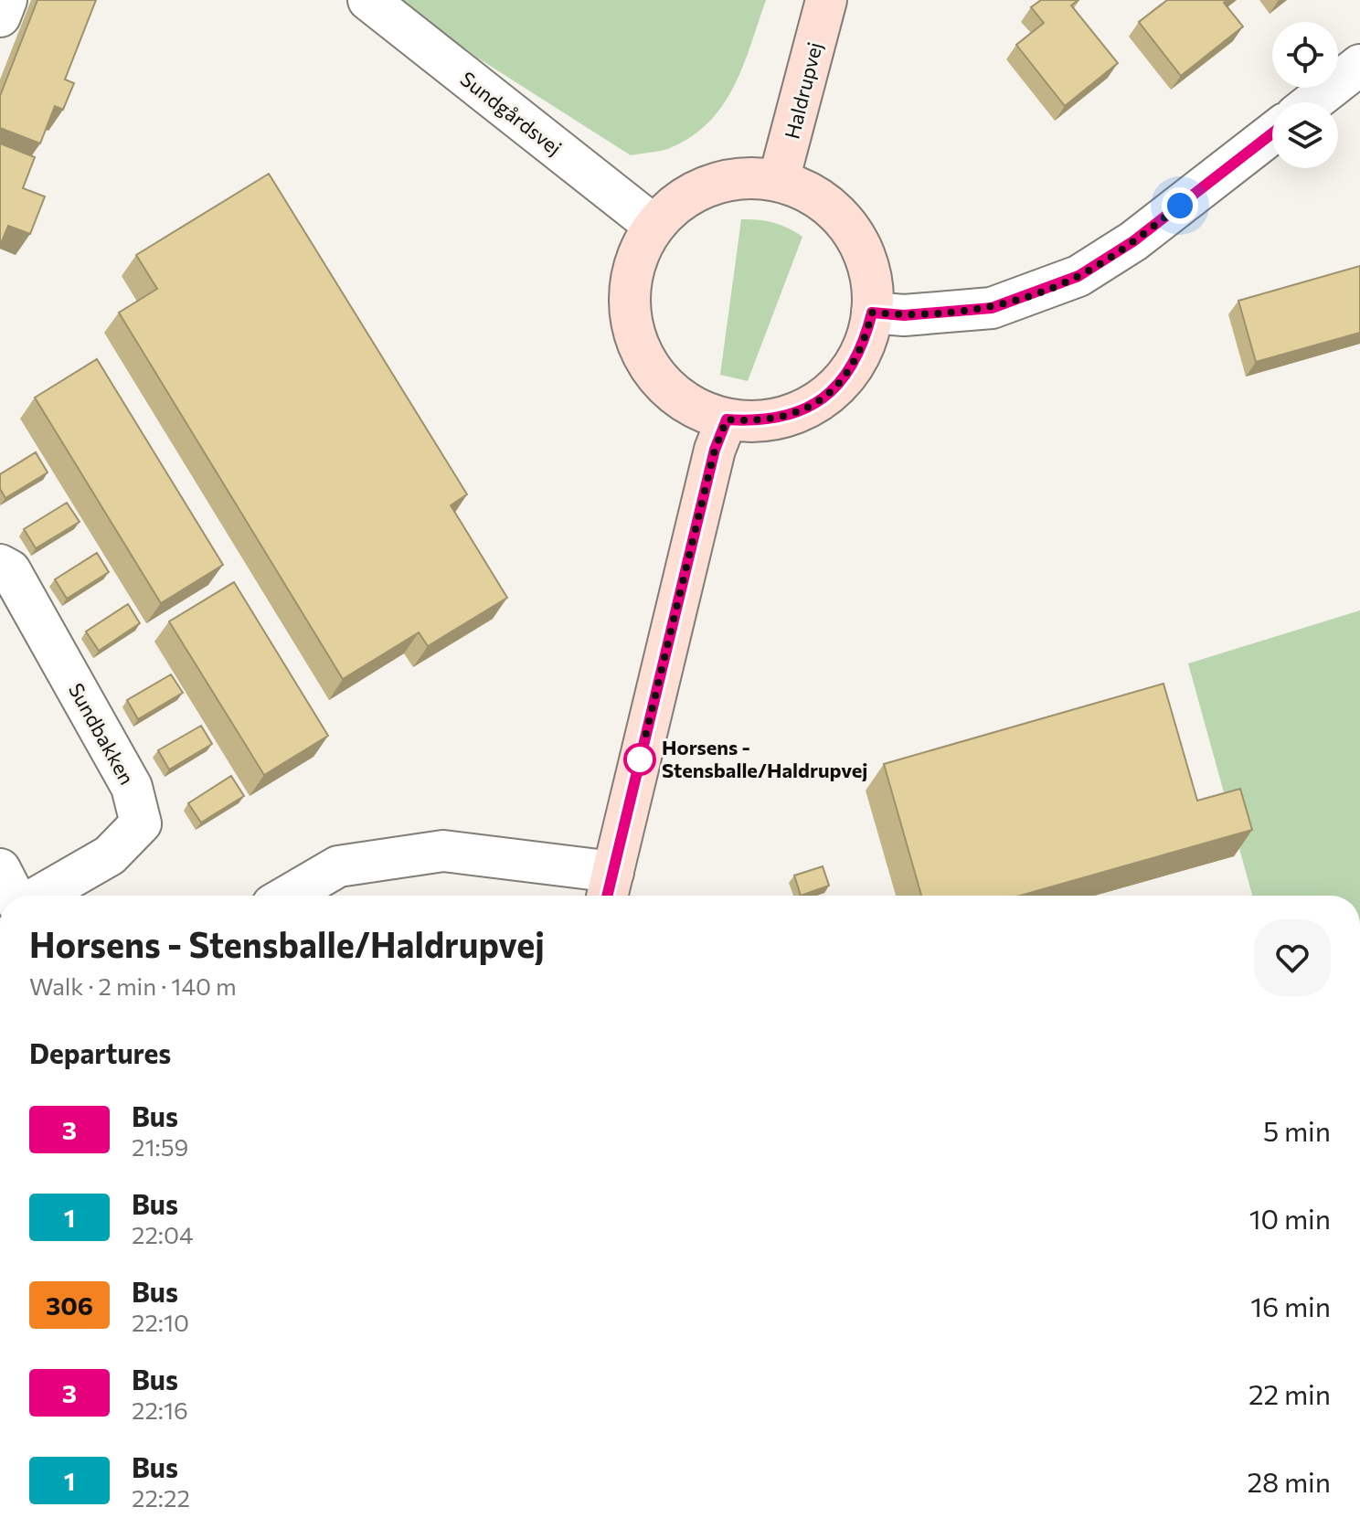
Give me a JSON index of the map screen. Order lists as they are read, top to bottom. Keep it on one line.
{"streets":{"main road":["Haldrupvej"],"street":["Sundgårdsvej","Sundbakken"]},"crossings":[["Haldrupvej","Sundgårdsvej"]],"places":["Horsens - Stensballe/Haldrupvej"],"lines":["bus line 3"],"page":{"heading":[["Horsens - Stensballe/Haldrupvej","Walk · 2 min · 140 m"],"Departures"],"list":[{"mark":"3","name":"Bus","note":"21:59","value":"5 min"},{"mark":"1","name":"Bus","note":"22:04","value":"10 min"},{"mark":"306","name":"Bus","note":"22:10","value":"16 min"},{"mark":"3","name":"Bus","note":"22:16","value":"22 min"},{"mark":"1","name":"Bus","note":"22:22","value":"28 min"}]}}
